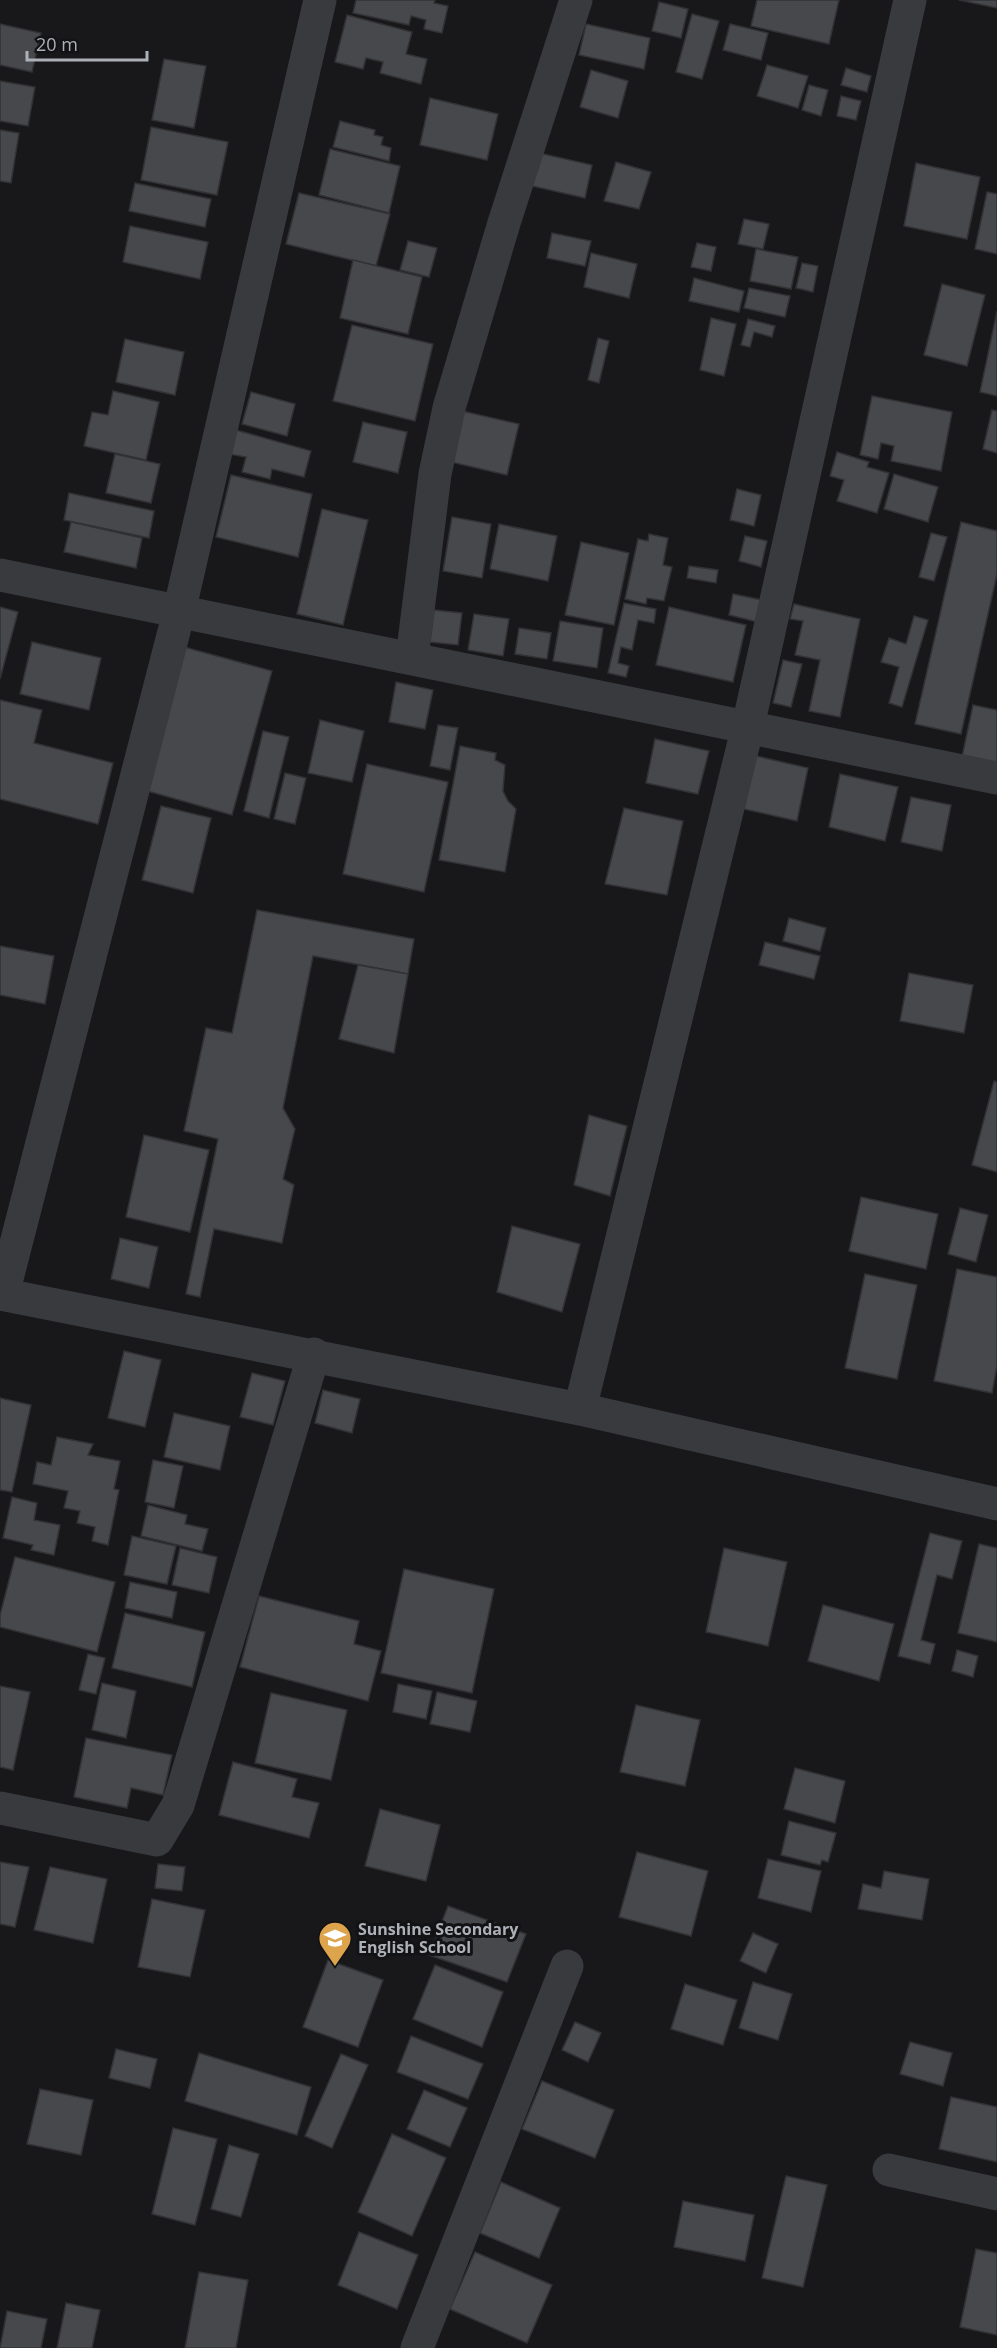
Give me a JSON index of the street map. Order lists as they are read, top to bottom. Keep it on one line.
{"places":{"school or university":["Sunshine Secondary English School"]},"scale_bar":"20 m"}
